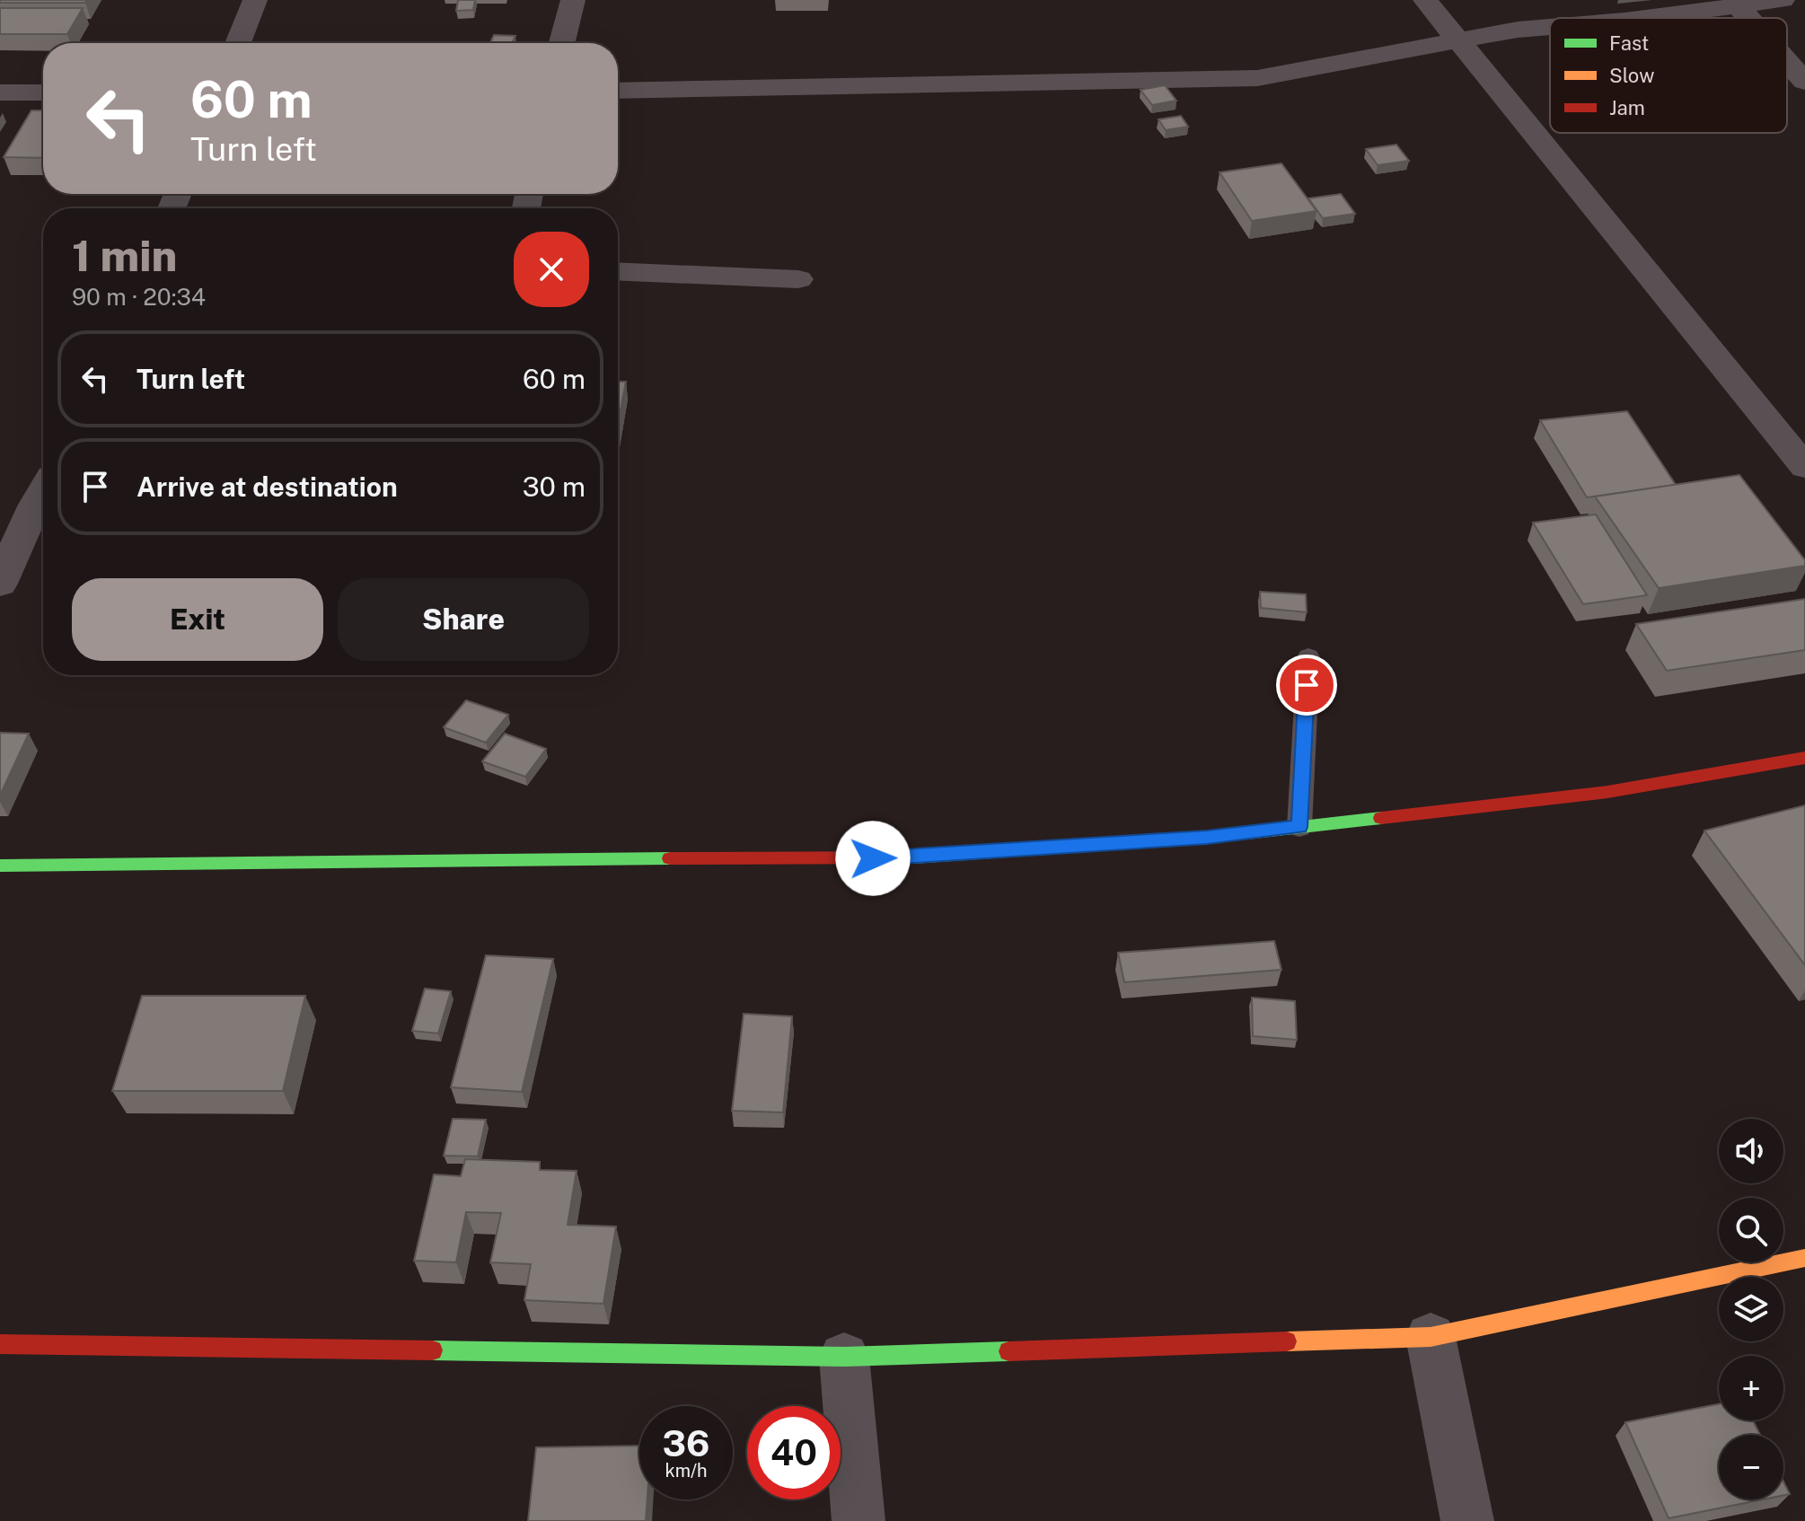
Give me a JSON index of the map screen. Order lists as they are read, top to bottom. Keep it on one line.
{"legend":["Fast","Slow","Jam"],"page":{"turn":["60 m","Turn left"],"heading":["1 min","90 m · 20:34"],"list":[{"name":"Turn left","value":"60 m"},{"name":"Arrive at destination","value":"30 m"}],"buttons":["Exit","Share"],"map_buttons":["+","−"],"speed":"36 km/h","limit":"40"}}
